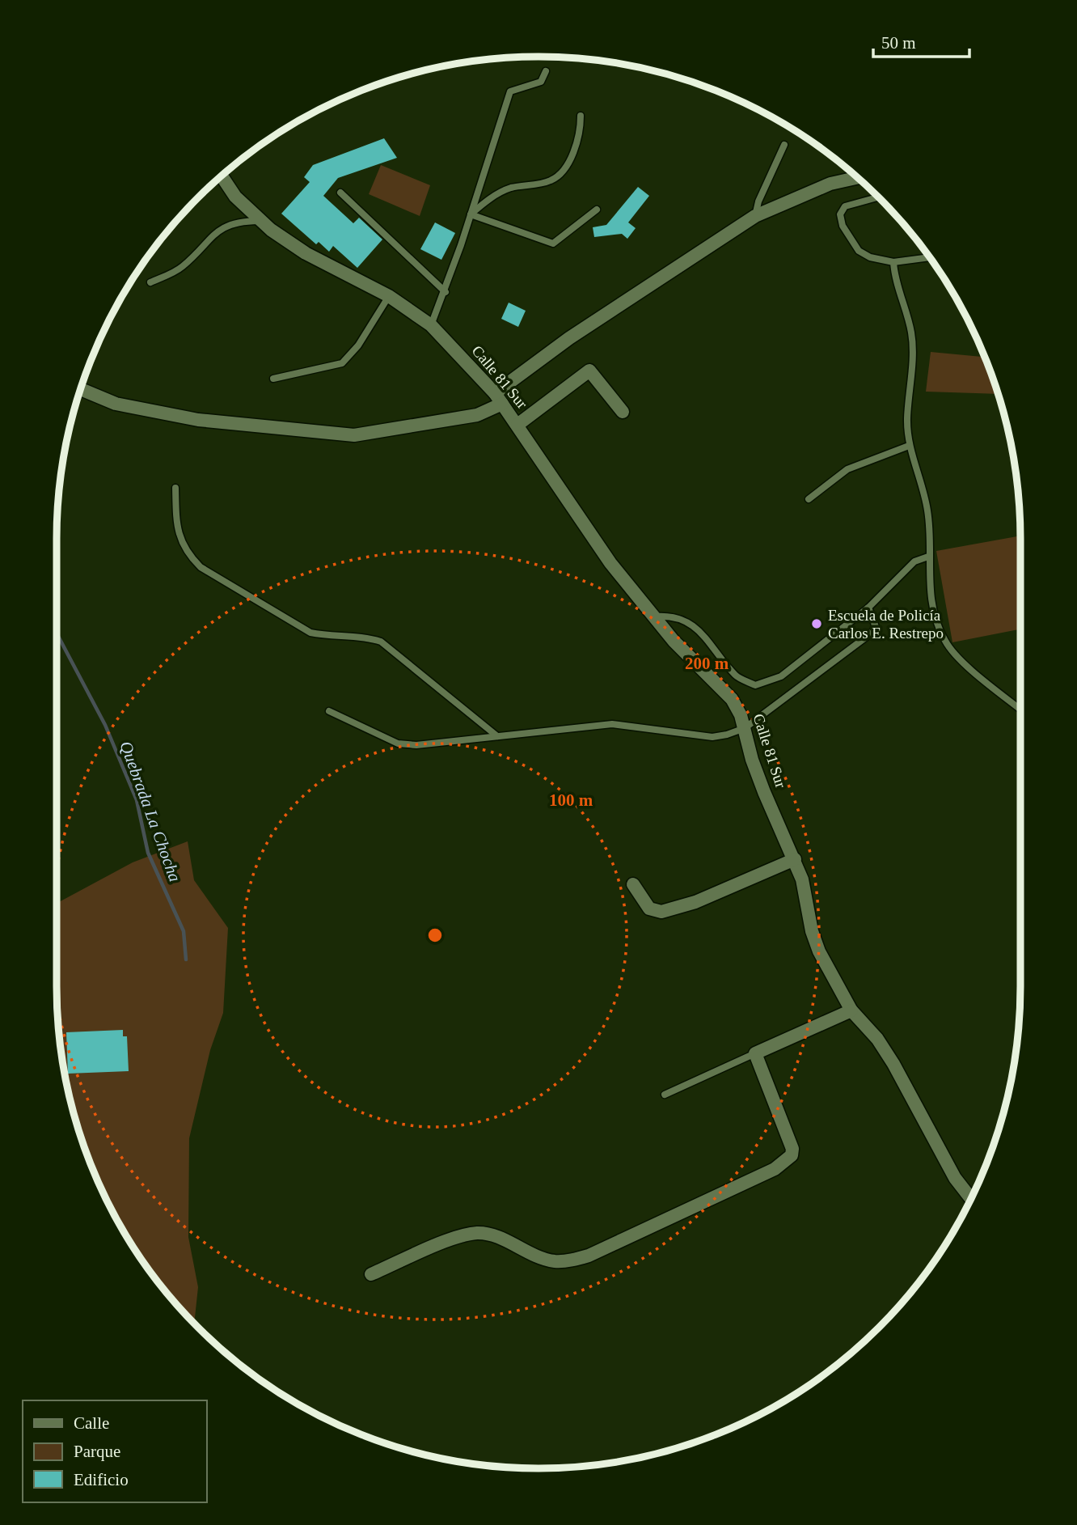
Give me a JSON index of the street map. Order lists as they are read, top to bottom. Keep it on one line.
{"streets":{"street":["Calle 81 Sur"]},"water":["Quebrada La Chocha"],"places":["Escuela de Policía Carlos E. Restrepo"],"legend":["Calle","Parque","Edificio"],"scale_bar":"50 m","rings":["200 m","100 m"]}
